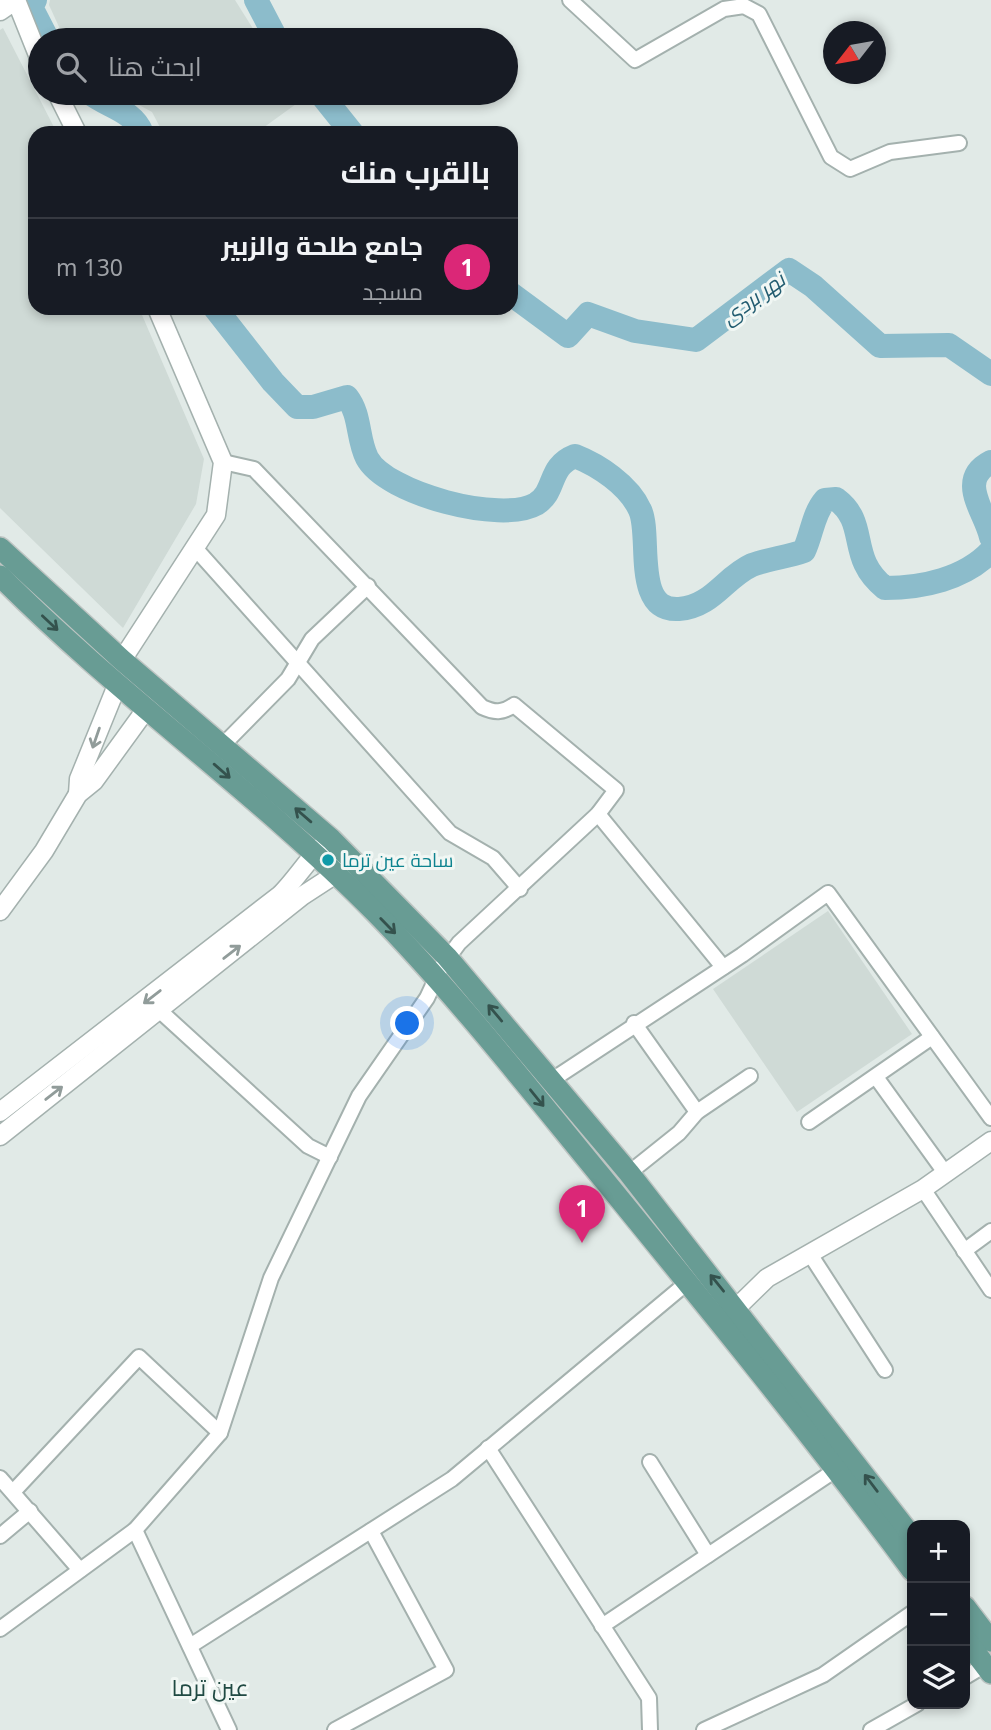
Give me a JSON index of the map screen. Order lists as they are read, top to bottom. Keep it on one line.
{"districts":["عين ترما"],"water":["نهر بردى"],"places":["ساحة عين ترما"],"north":"bottom left","page":{"search":"ابحث هنا","heading":"بالقرب منك","list":[{"mark":"1","name":"جامع طلحة والزبير","note":"مسجد","value":"130 m"}],"pins":"1","map_buttons":["+","−"]}}
